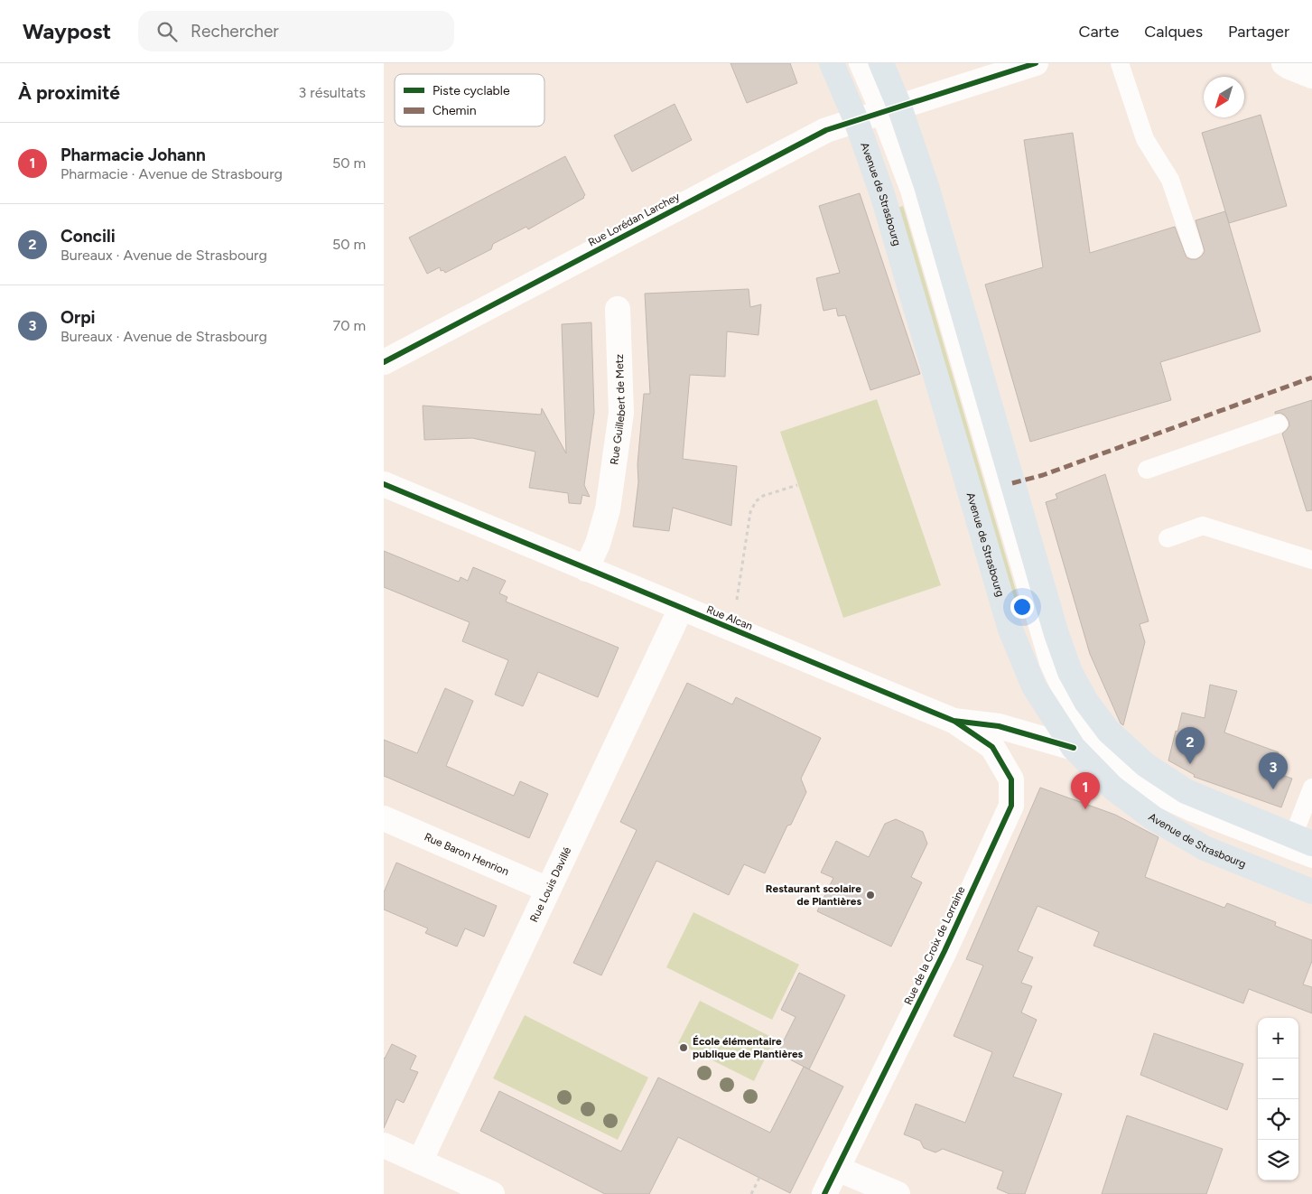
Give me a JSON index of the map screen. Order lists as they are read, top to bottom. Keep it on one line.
{"streets":{"main road":["Avenue de Strasbourg"],"street":["Rue Lorédan Larchey","Rue Guillebert de Metz","Rue Alcan","Rue Baron Henrion","Rue Louis Davillé","Rue de la Croix de Lorraine"]},"crossings":[["Avenue de Strasbourg","Rue Lorédan Larchey"],["Avenue de Strasbourg","Rue Alcan"],["Rue Guillebert de Metz","Rue Alcan"],["Rue Alcan","Rue Louis Davillé"],["Rue Alcan","Rue de la Croix de Lorraine"],["Rue Baron Henrion","Rue Louis Davillé"]],"places":["Restaurant scolaire de Plantières","École élémentaire publique de Plantières"],"legend":["Piste cyclable","Chemin"],"north":"bottom left","page":{"header":"Waypost","search":"Rechercher","nav":["Carte","Calques","Partager"],"heading":["À proximité","3 résultats"],"list":[{"mark":"1","name":"Pharmacie Johann","note":"Pharmacie · Avenue de Strasbourg","value":"50 m"},{"mark":"2","name":"Concili","note":"Bureaux · Avenue de Strasbourg","value":"50 m"},{"mark":"3","name":"Orpi","note":"Bureaux · Avenue de Strasbourg","value":"70 m"}],"pins":["2","3","1"],"map_buttons":["+","−"]}}
